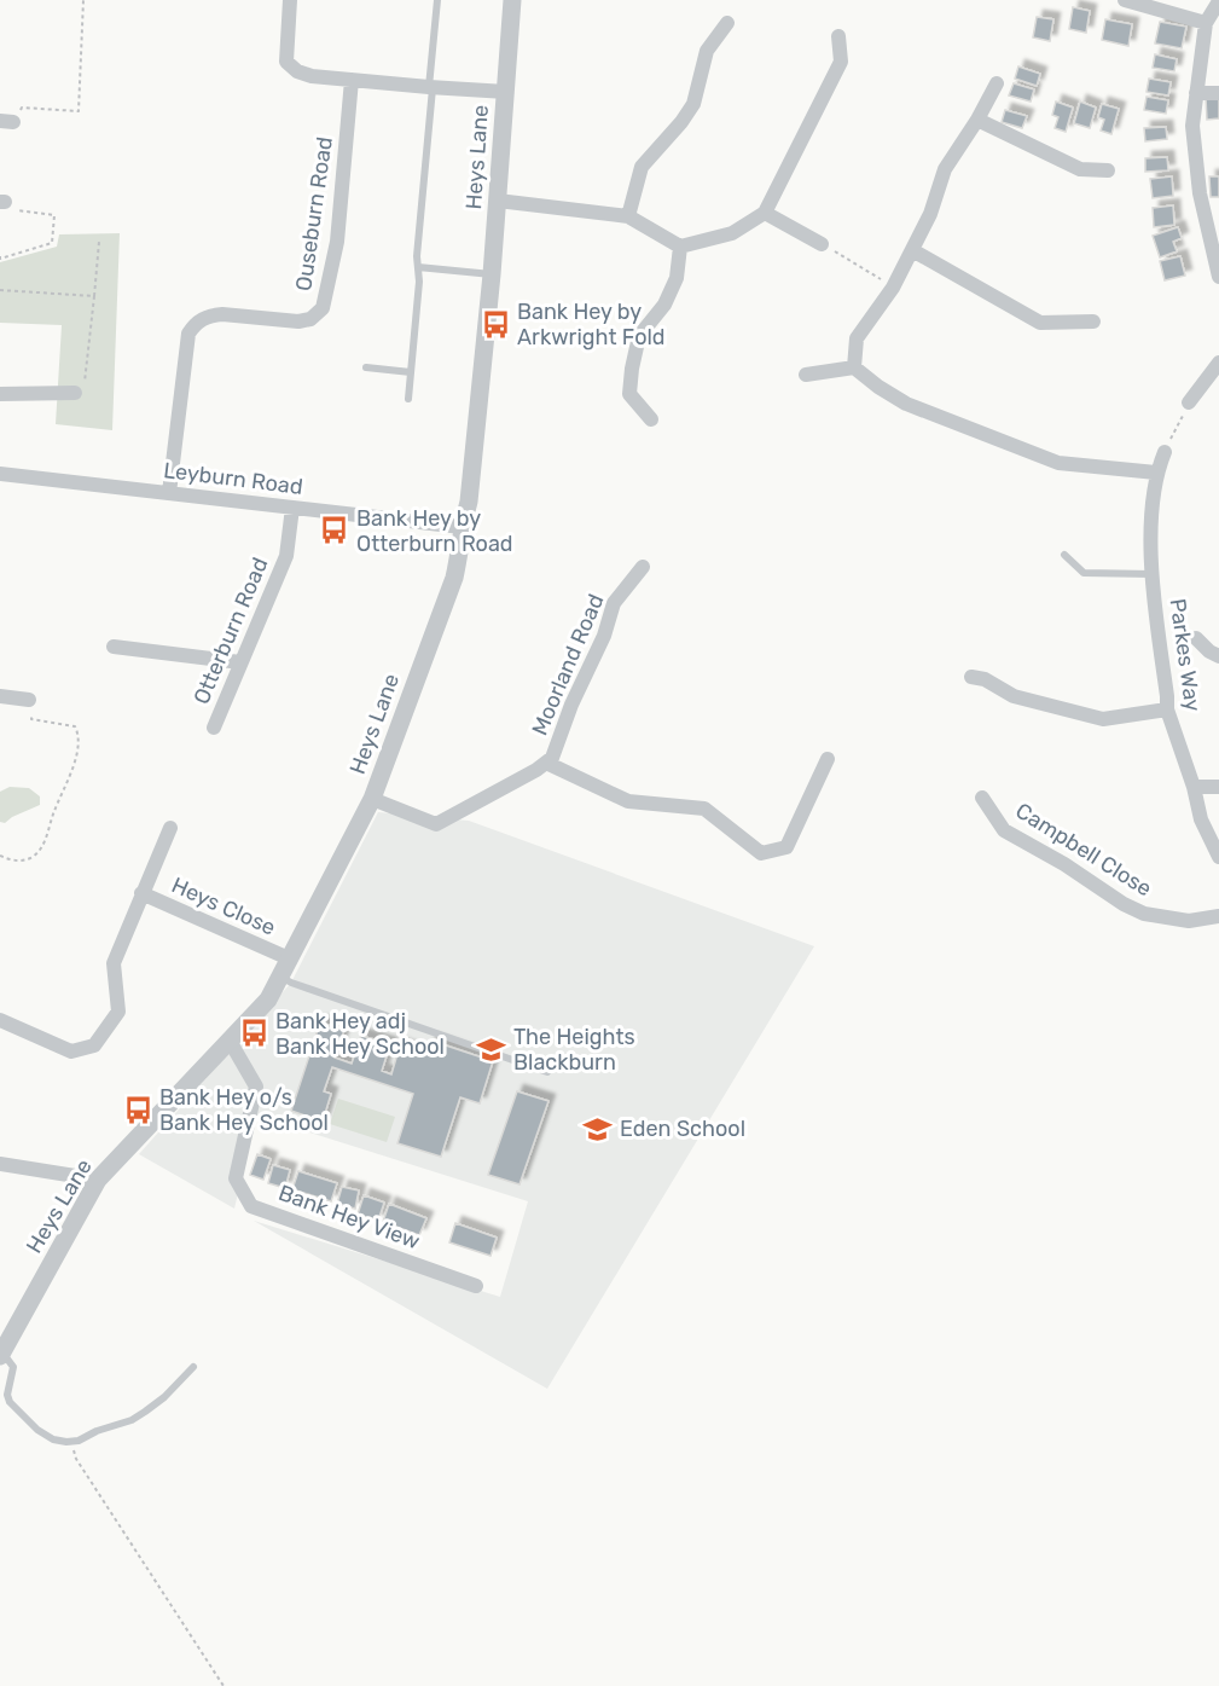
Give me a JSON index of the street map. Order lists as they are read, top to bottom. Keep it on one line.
{"streets":{"street":["Heys Lane","Ouseburn Road","Leyburn Road","Otterburn Road","Parkes Way","Moorland Road","Campbell Close","Heys Close","Bank Hey View"]},"crossings":[["Heys Lane","Leyburn Road"],["Heys Lane","Moorland Road"],["Heys Lane","Heys Close"],["Heys Lane","Bank Hey View"],["Ouseburn Road","Leyburn Road"],["Leyburn Road","Otterburn Road"]],"places":{"bus stop":["Bank Hey by Arkwright Fold","Bank Hey by Otterburn Road","Bank Hey adj Bank Hey School","Bank Hey o/s Bank Hey School"],"school or university":["The Heights Blackburn","Eden School"]}}
